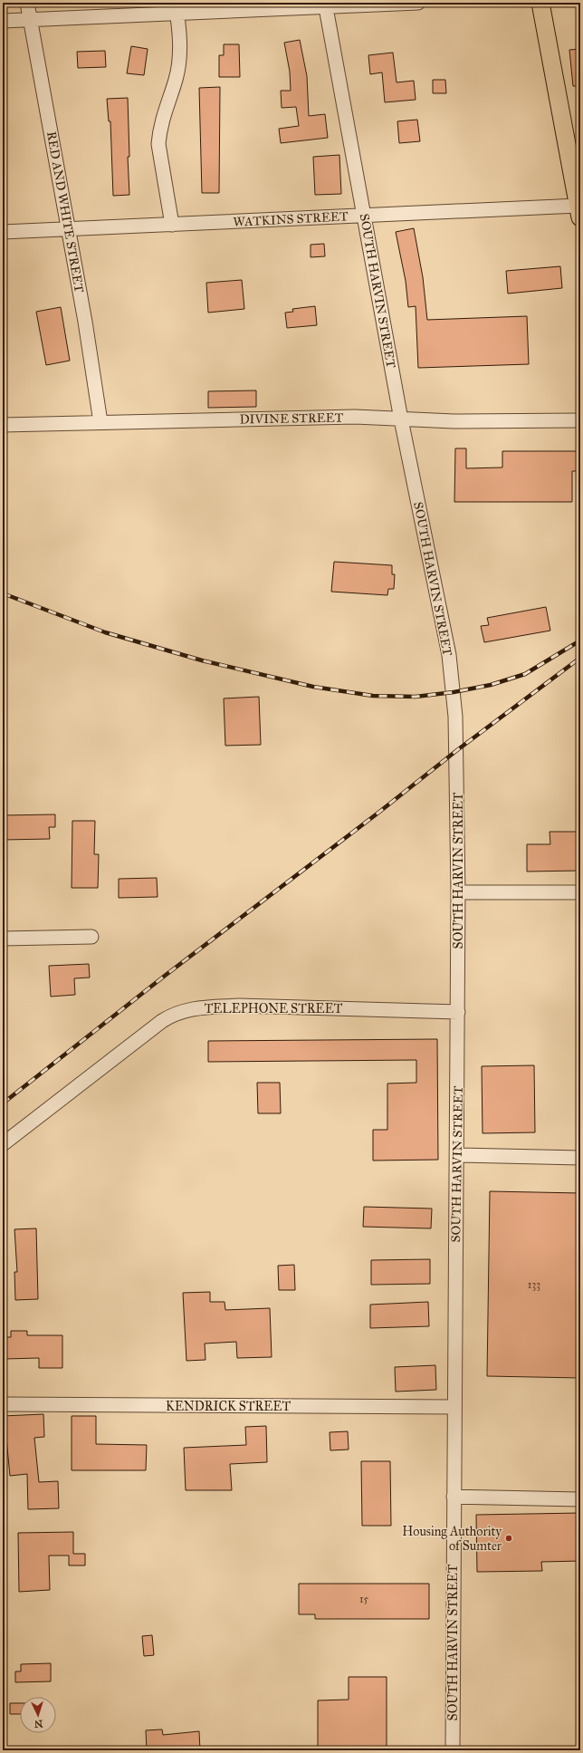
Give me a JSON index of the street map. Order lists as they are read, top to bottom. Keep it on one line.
{"streets":{"street":["RED AND WHITE STREET","WATKINS STREET","SOUTH HARVIN STREET","DIVINE STREET","TELEPHONE STREET","KENDRICK STREET"]},"crossings":[["RED AND WHITE STREET","WATKINS STREET"],["RED AND WHITE STREET","DIVINE STREET"],["WATKINS STREET","SOUTH HARVIN STREET"],["SOUTH HARVIN STREET","DIVINE STREET"],["SOUTH HARVIN STREET","TELEPHONE STREET"],["SOUTH HARVIN STREET","KENDRICK STREET"]],"places":["Housing Authority of Sumter"],"house_numbers":["133","15"],"north":"bottom"}
